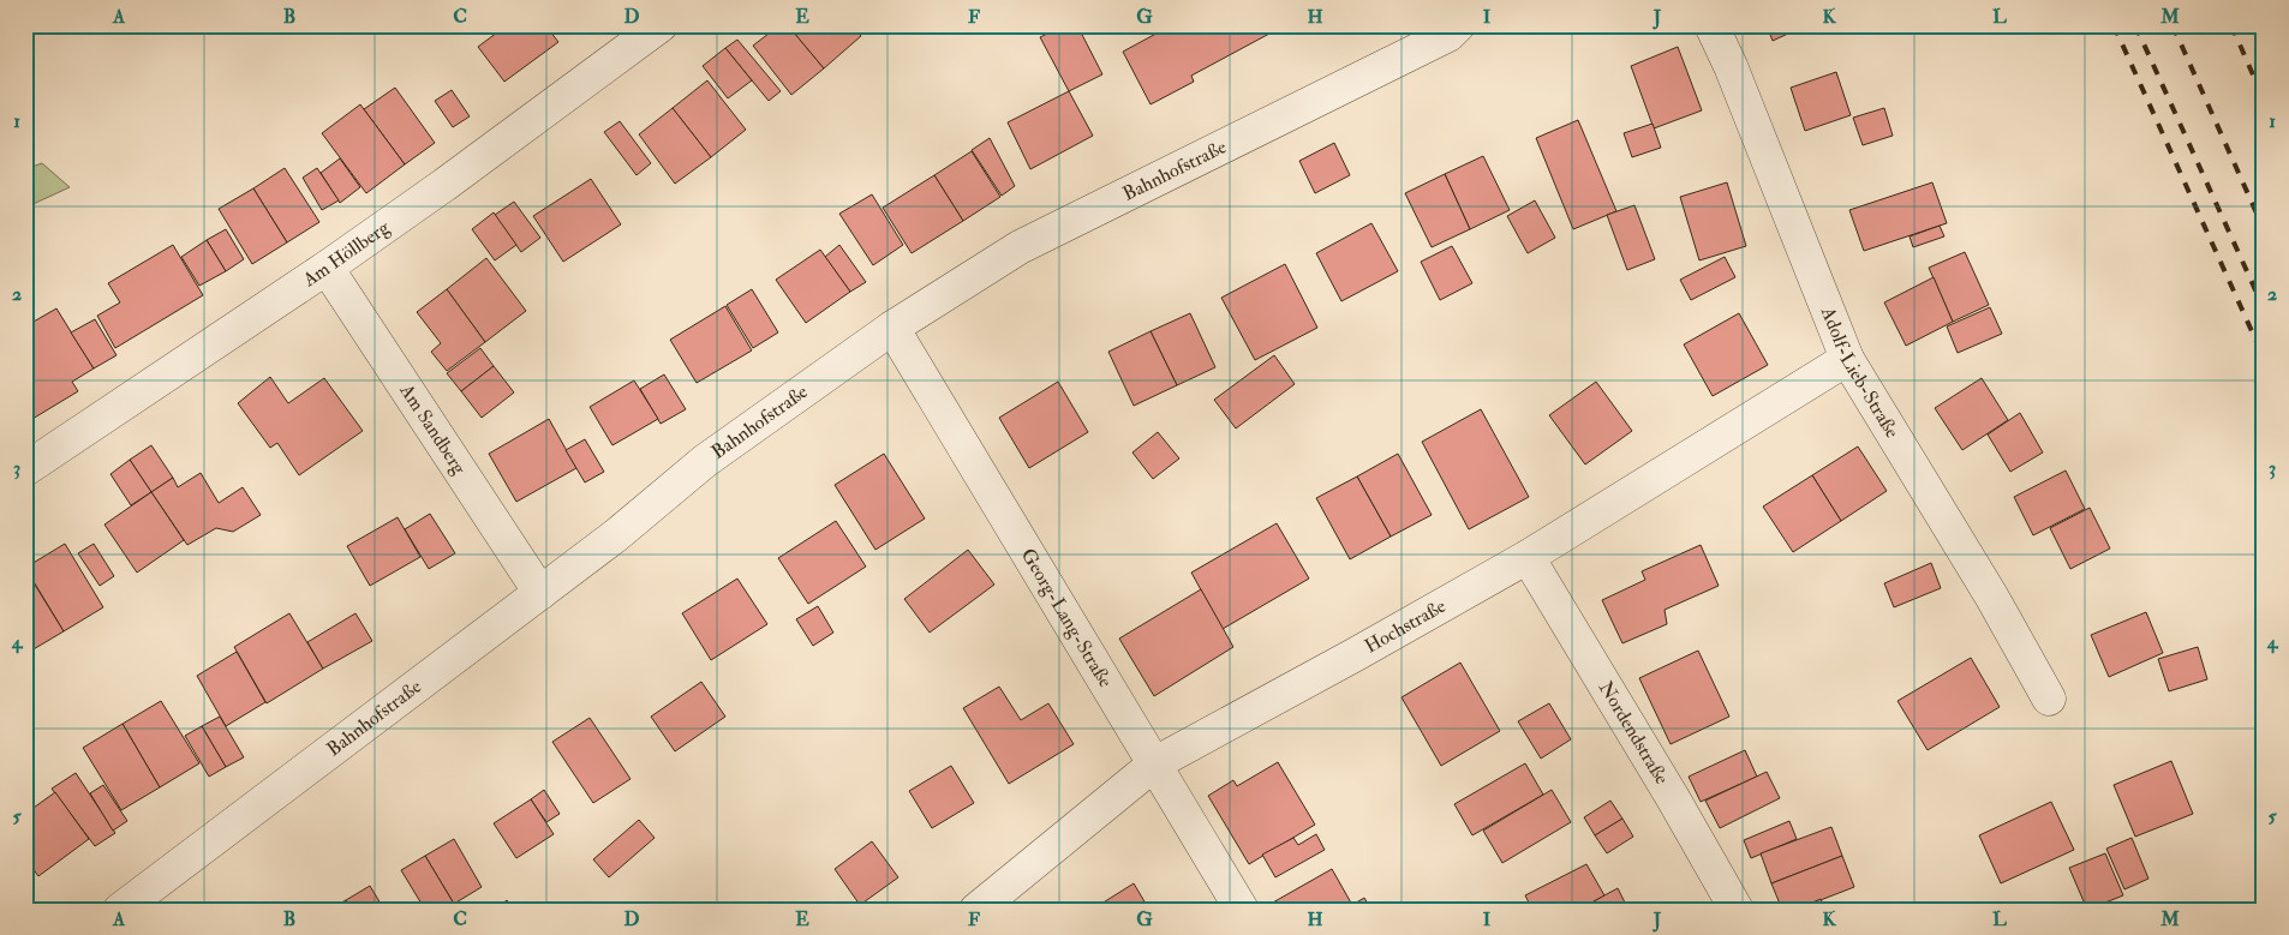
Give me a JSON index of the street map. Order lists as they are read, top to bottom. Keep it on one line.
{"streets":{"street":["Bahnhofstraße","Am Höllberg","Adolf-Lieb-Straße","Am Sandberg","Georg-Lang-Straße","Hochstraße","Nordendstraße"]},"crossings":[["Bahnhofstraße","Am Sandberg"],["Bahnhofstraße","Georg-Lang-Straße"],["Am Höllberg","Am Sandberg"],["Adolf-Lieb-Straße","Hochstraße"],["Georg-Lang-Straße","Hochstraße"],["Hochstraße","Nordendstraße"]],"grid":{"columns":["A","B","C","D","E","F","G","H","I","J","K","L","M"],"rows":["1","2","3","4","5"]}}
